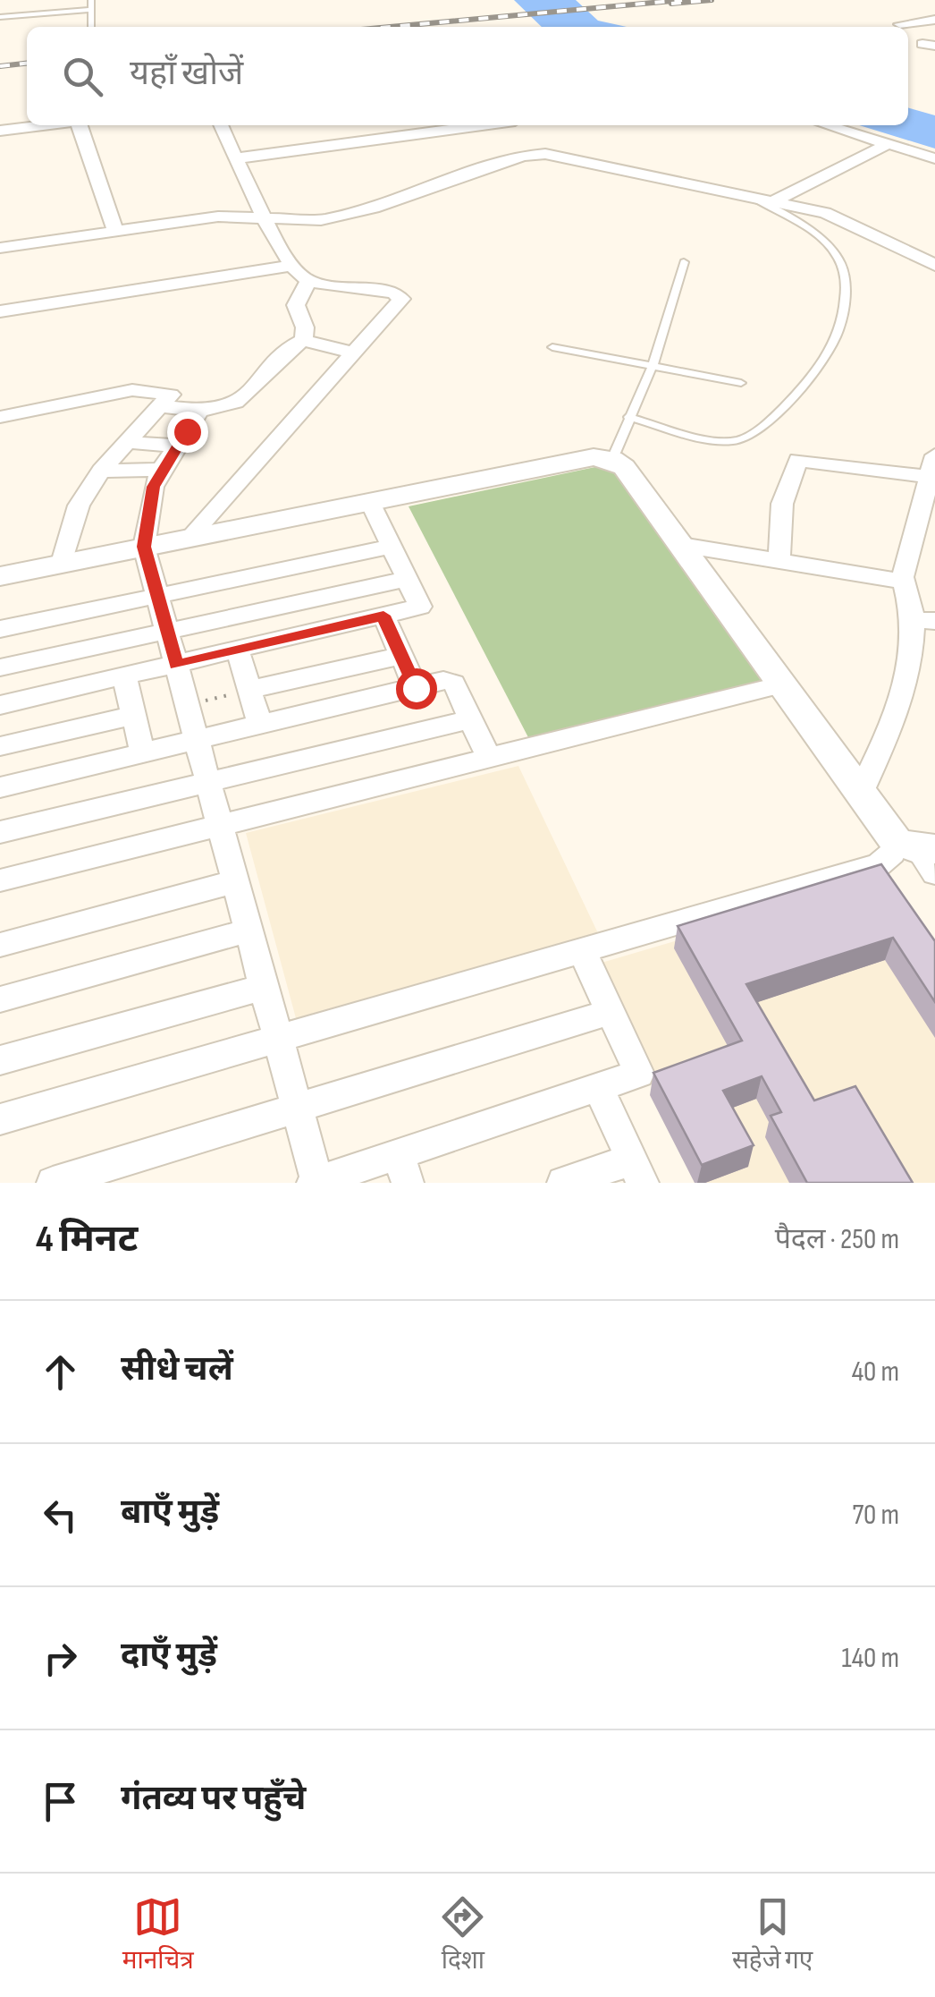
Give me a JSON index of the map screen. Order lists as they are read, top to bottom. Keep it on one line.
{"page":{"search":"यहाँ खोजें","heading":["4 मिनट","पैदल · 250 m"],"list":[["सीधे चलें","40 m"],["बाएँ मुड़ें","70 m"],["दाएँ मुड़ें","140 m"],"गंतव्य पर पहुँचे"],"nav":["मानचित्र","दिशा","सहेजे गए"]}}
